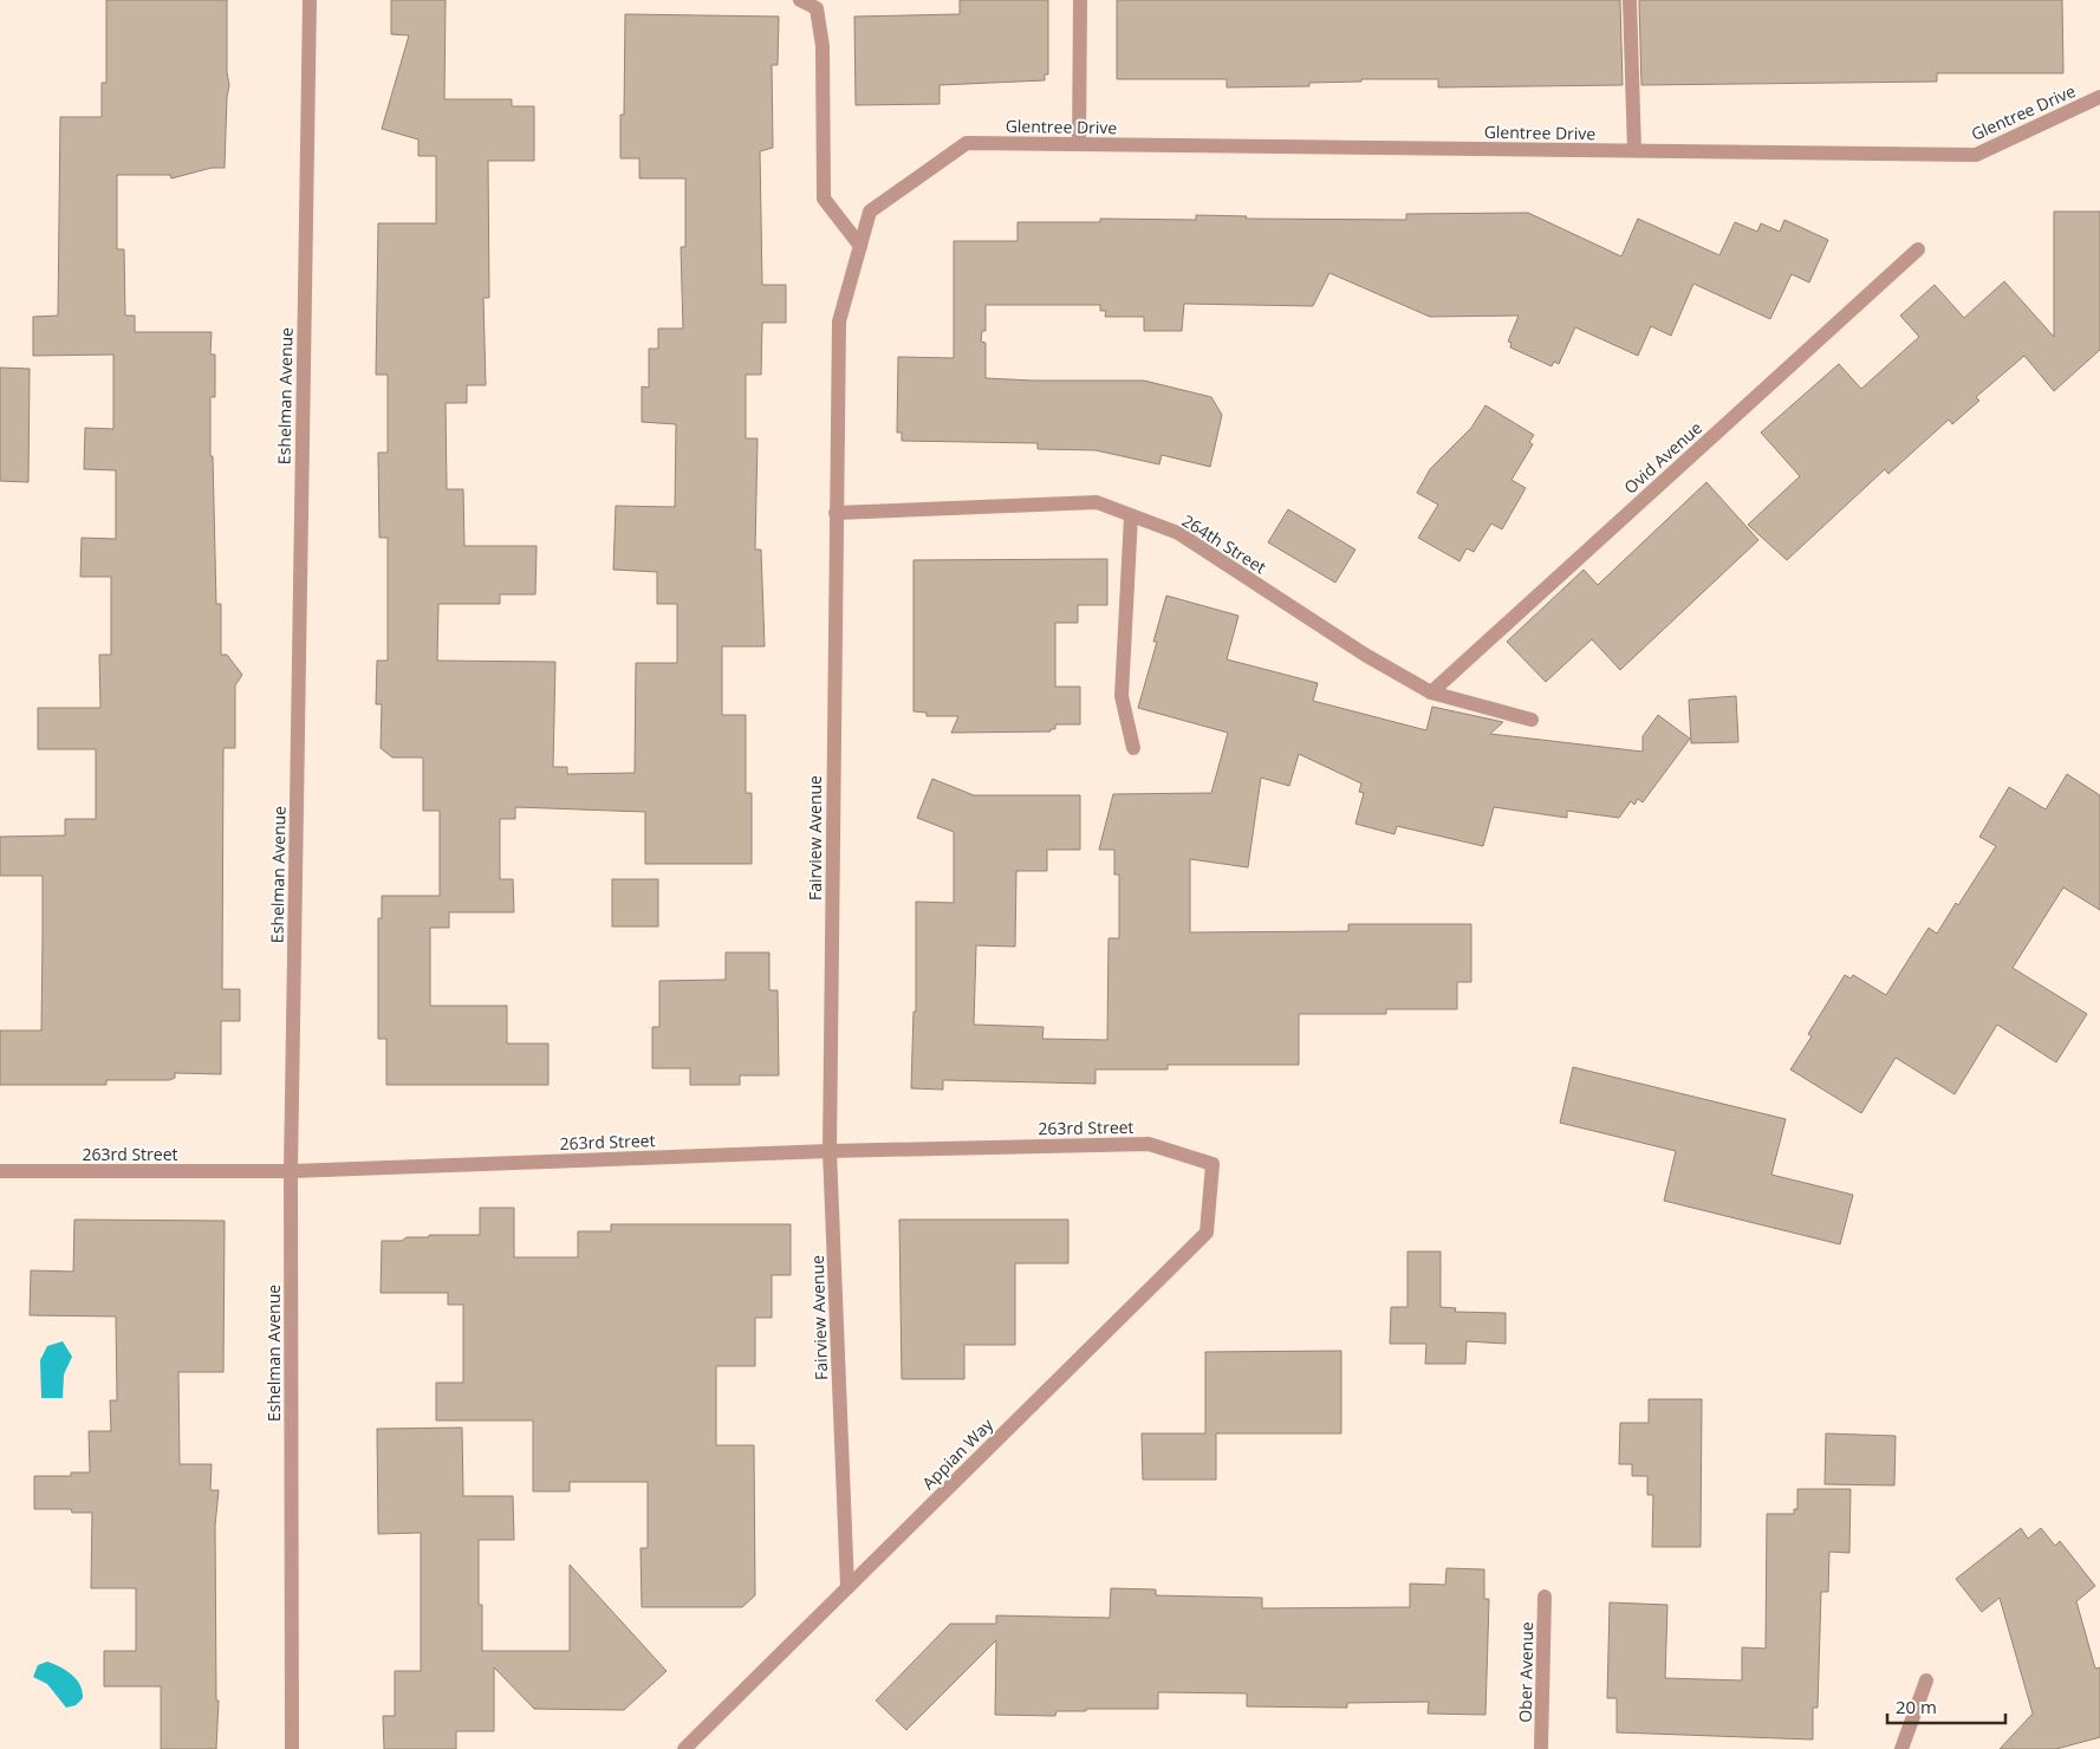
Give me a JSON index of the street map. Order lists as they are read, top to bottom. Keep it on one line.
{"streets":{"street":["Glentree Drive","Eshelman Avenue","Ovid Avenue","264th Street","Fairview Avenue","263rd Street","Appian Way","Ober Avenue"]},"crossings":[["Glentree Drive","Fairview Avenue"],["Eshelman Avenue","263rd Street"],["Ovid Avenue","264th Street"],["264th Street","Fairview Avenue"],["Fairview Avenue","263rd Street"],["Fairview Avenue","Appian Way"],["263rd Street","Appian Way"]],"scale_bar":"20 m"}
